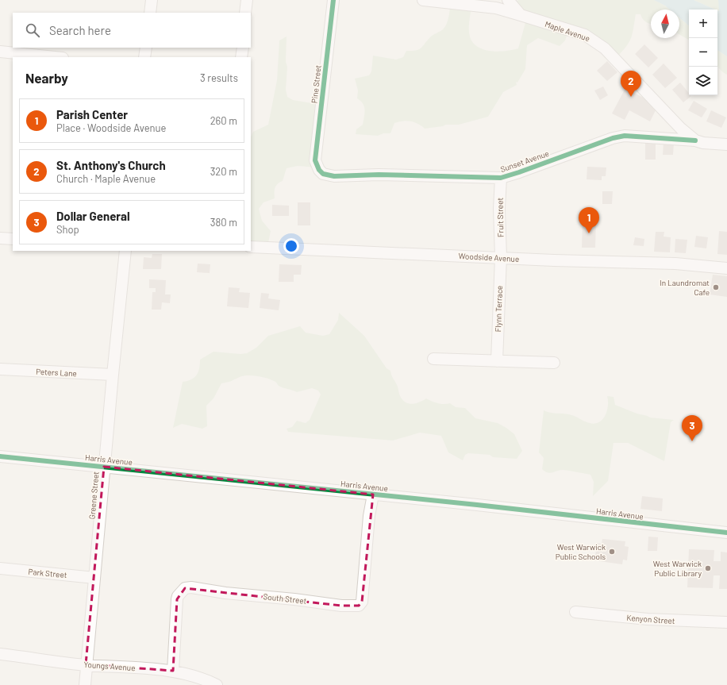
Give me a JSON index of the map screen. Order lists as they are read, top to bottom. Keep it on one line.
{"streets":{"street":["Maple Avenue","Pine Street","Sunset Avenue","Fruit Street","Woodside Avenue","Flynn Terrace","Peters Lane","Harris Avenue","Greene Street","Park Street","South Street","Kenyon Street","Youngs Avenue"]},"crossings":[["Maple Avenue","Sunset Avenue"],["Pine Street","Sunset Avenue"],["Sunset Avenue","Fruit Street"],["Fruit Street","Woodside Avenue"],["Fruit Street","Flynn Terrace"],["Woodside Avenue","Flynn Terrace"],["Peters Lane","Greene Street"],["Harris Avenue","Greene Street"],["Harris Avenue","South Street"],["Greene Street","Park Street"],["Greene Street","Youngs Avenue"],["South Street","Youngs Avenue"]],"places":["In Laundromat Cafe","West Warwick Public Schools","West Warwick Public Library"],"north":"top","page":{"map_buttons":["+","−"],"search":"Search here","heading":["Nearby","3 results"],"pins":["2","1","3"],"list":[{"mark":"1","name":"Parish Center","note":"Place · Woodside Avenue","value":"260 m"},{"mark":"2","name":"St. Anthony's Church","note":"Church · Maple Avenue","value":"320 m"},{"mark":"3","name":"Dollar General","note":"Shop","value":"380 m"}]}}
